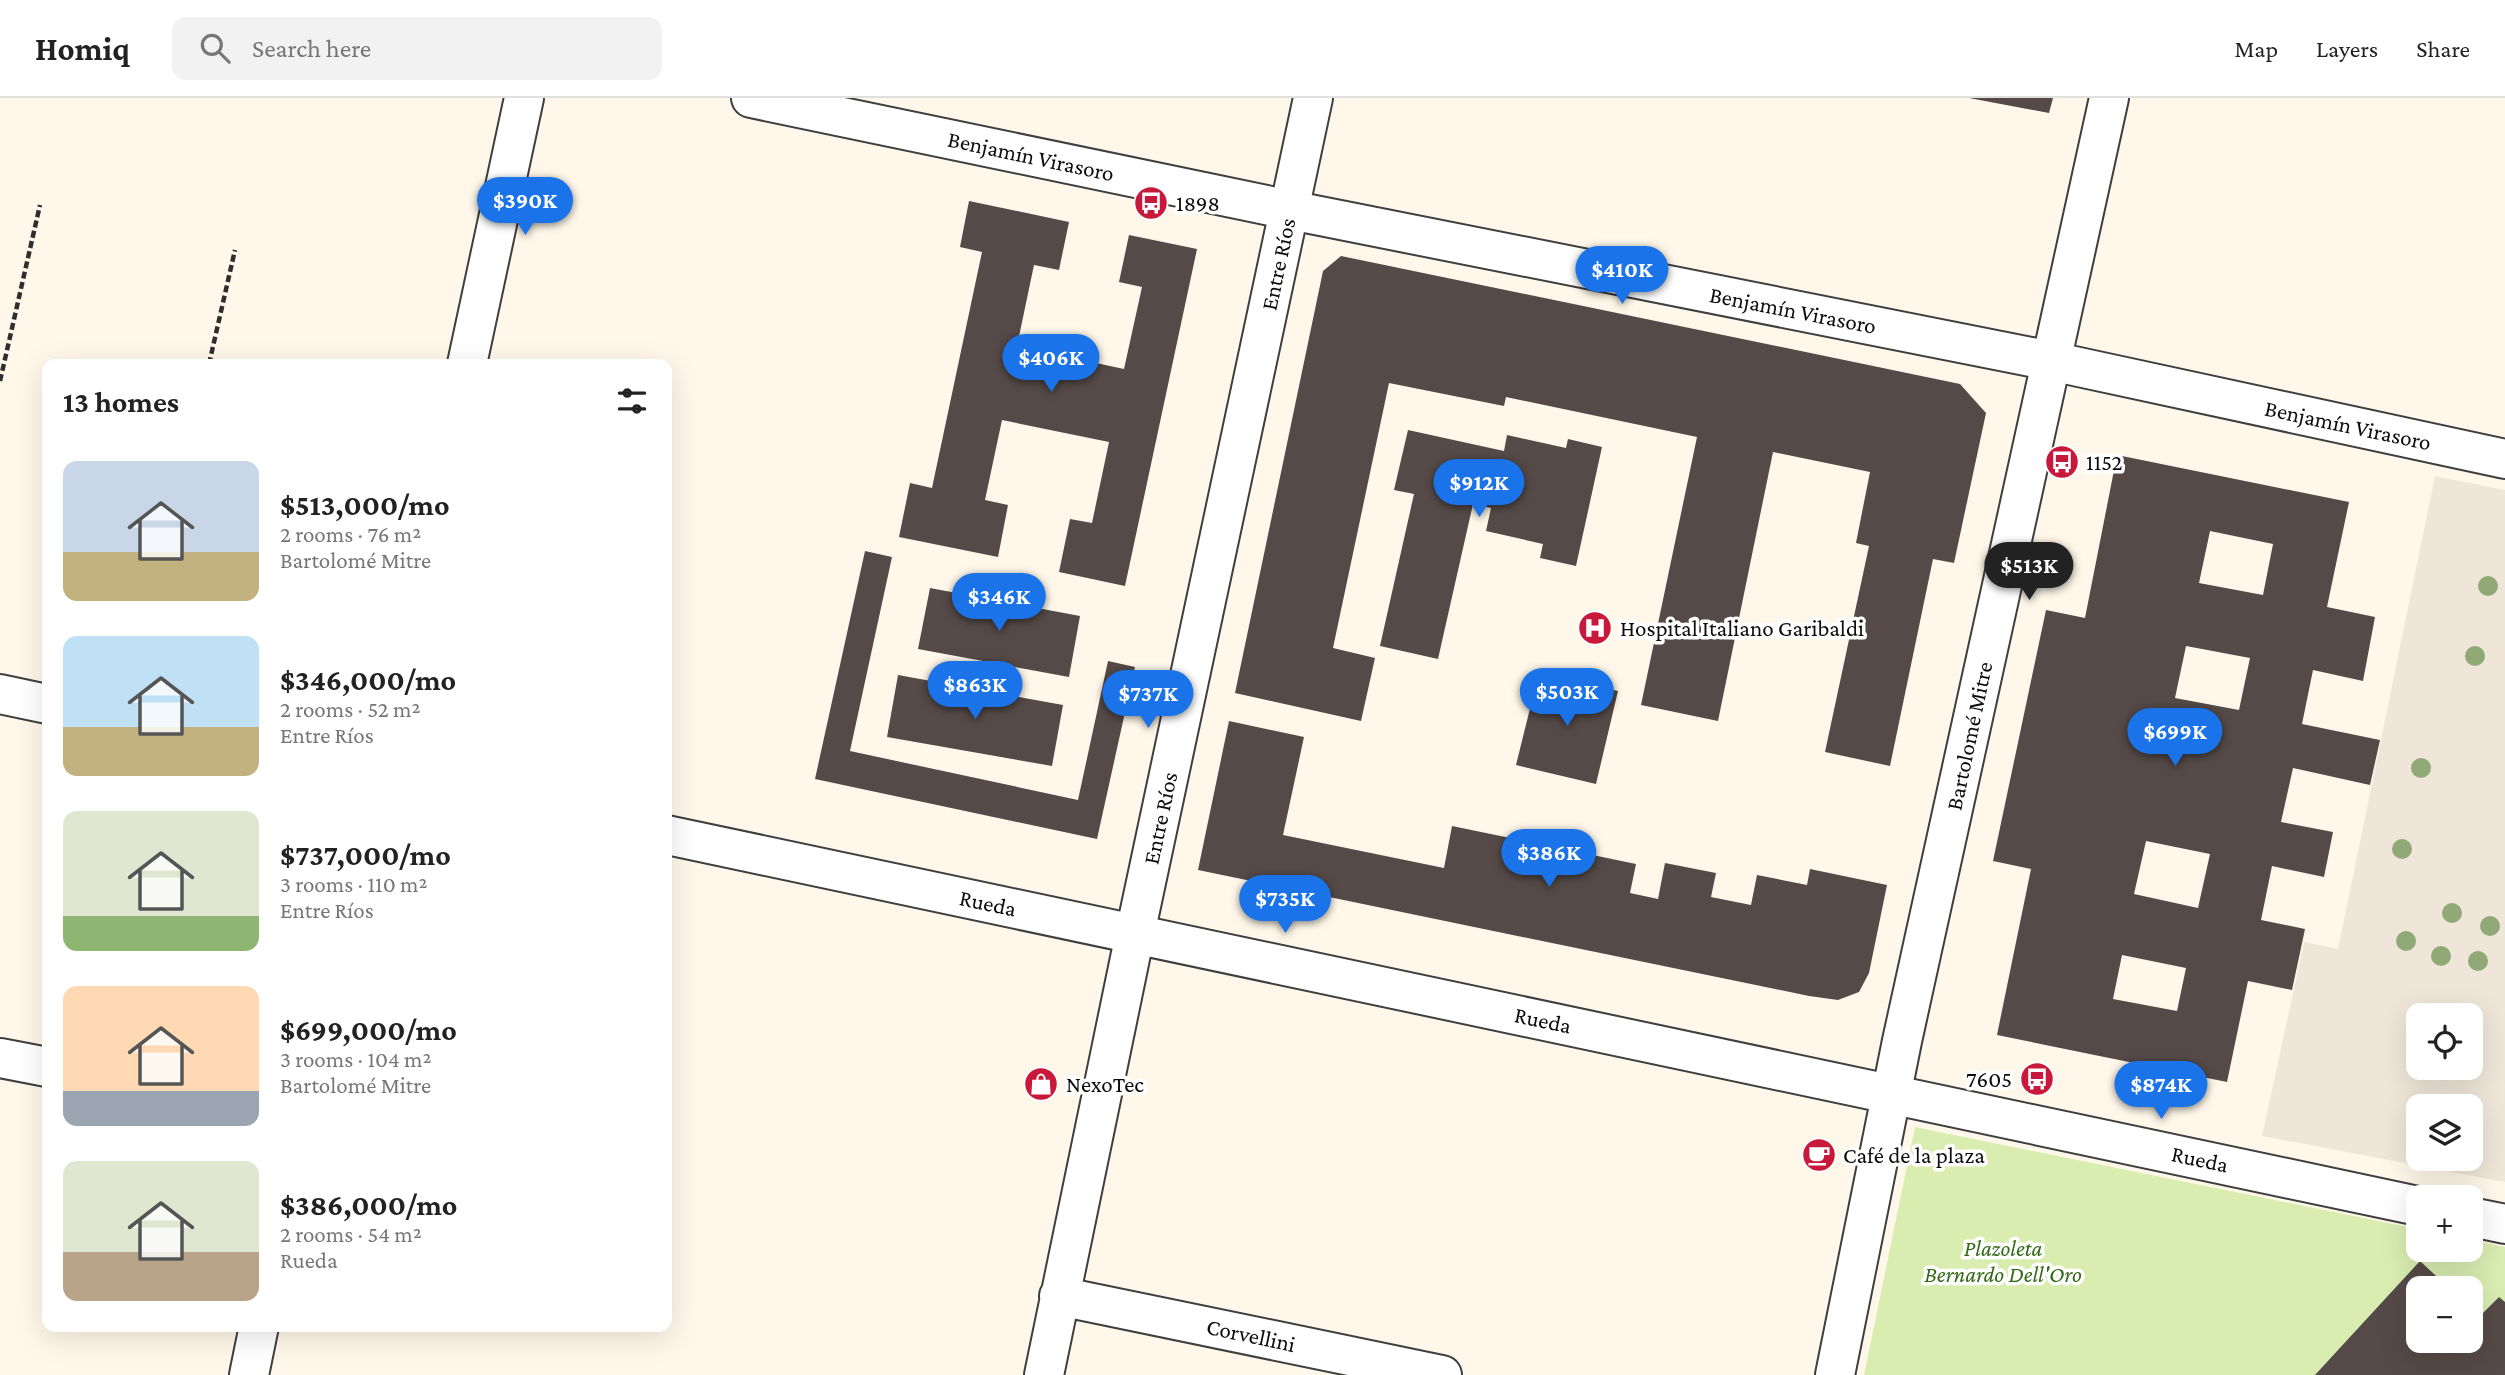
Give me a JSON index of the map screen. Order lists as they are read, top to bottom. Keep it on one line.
{"streets":{"street":["Benjamín Virasoro","Entre Ríos","Bartolomé Mitre","Rueda","Corvellini"]},"crossings":[["Benjamín Virasoro","Entre Ríos"],["Benjamín Virasoro","Bartolomé Mitre"],["Entre Ríos","Rueda"],["Entre Ríos","Corvellini"],["Bartolomé Mitre","Rueda"]],"parks":["Plazoleta Bernardo Dell'Oro"],"places":{"bus stop":["1898","1152","7605"],"hospital":["Hospital Italiano Garibaldi"],"shop":["NexoTec"],"cafe":["Café de la plaza"]},"page":{"header":"Homiq","search":"Search here","nav":["Map","Layers","Share"],"price":["$390K","$410K","$406K","$912K","$513K","$346K","$863K","$503K","$737K","$699K","$386K","$735K","$874K"],"heading":"13 homes","list":[{"name":"$513,000/mo","note":"2 rooms · 76 m² · Bartolomé Mitre"},{"name":"$346,000/mo","note":"2 rooms · 52 m² · Entre Ríos"},{"name":"$737,000/mo","note":"3 rooms · 110 m² · Entre Ríos"},{"name":"$699,000/mo","note":"3 rooms · 104 m² · Bartolomé Mitre"},{"name":"$386,000/mo","note":"2 rooms · 54 m² · Rueda"}],"map_buttons":["+","−"]}}
